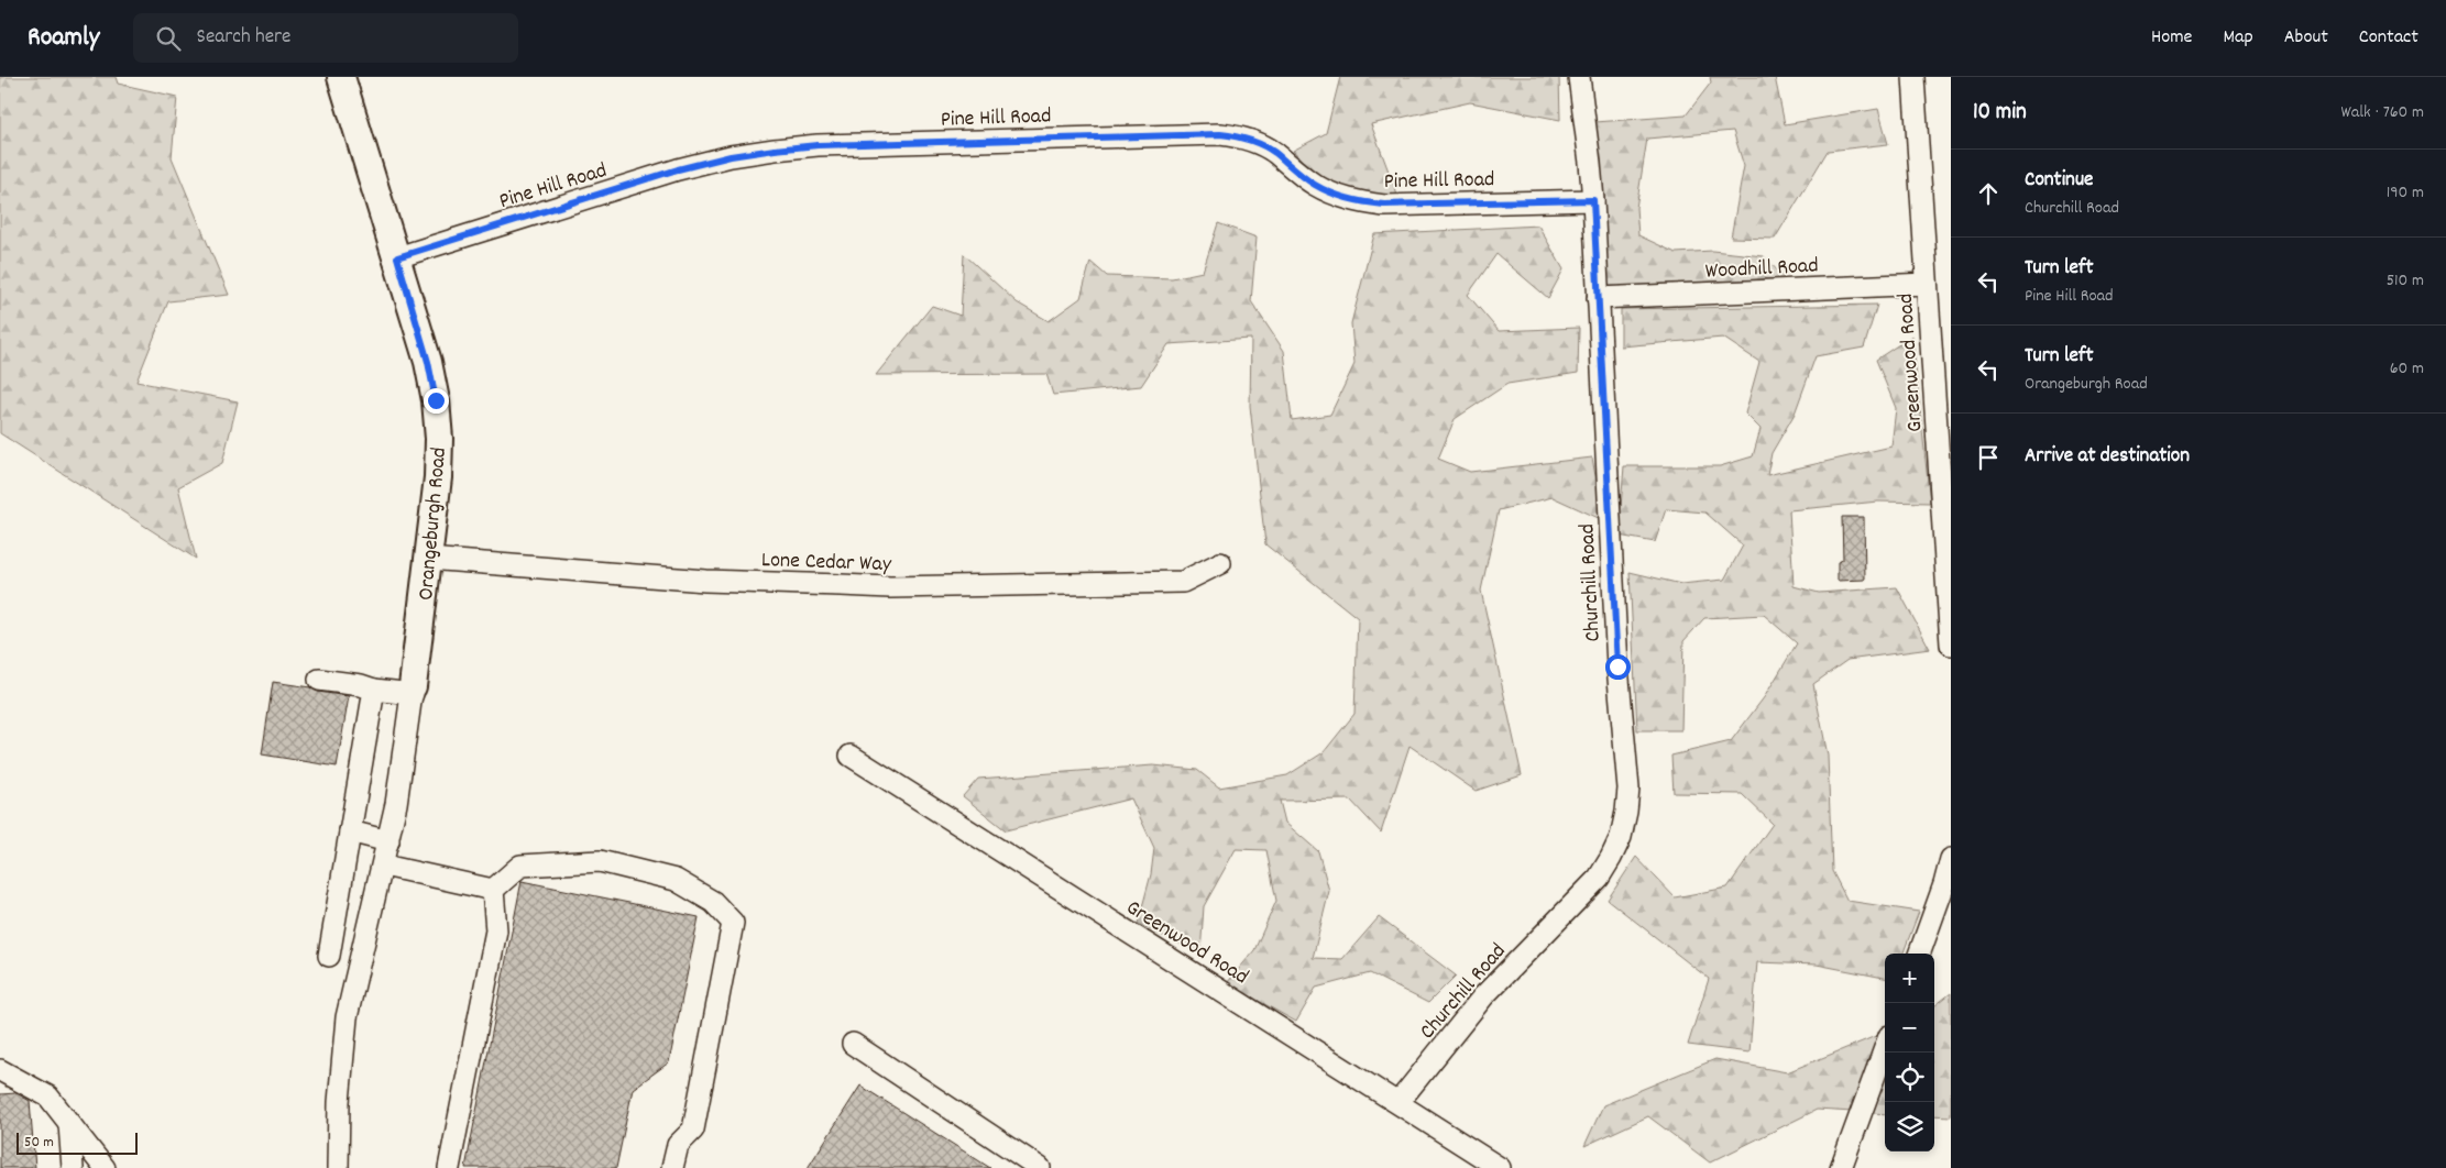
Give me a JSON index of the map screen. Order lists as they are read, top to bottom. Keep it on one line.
{"streets":{"main road":["Orangeburgh Road"],"street":["Pine Hill Road","Woodhill Road","Greenwood Road","Lone Cedar Way","Churchill Road"]},"crossings":[["Pine Hill Road","Orangeburgh Road"],["Pine Hill Road","Churchill Road"],["Woodhill Road","Greenwood Road"],["Woodhill Road","Churchill Road"],["Greenwood Road","Churchill Road"],["Orangeburgh Road","Lone Cedar Way"]],"scale_bar":"50 m","page":{"header":"Roamly","search":"Search here","nav":["Home","Map","About","Contact"],"heading":["10 min","Walk · 760 m"],"list":[["Continue","Churchill Road","190 m"],["Turn left","Pine Hill Road","510 m"],["Turn left","Orangeburgh Road","60 m"],"Arrive at destination"],"map_buttons":["+","−"],"scale":"50 m"}}
